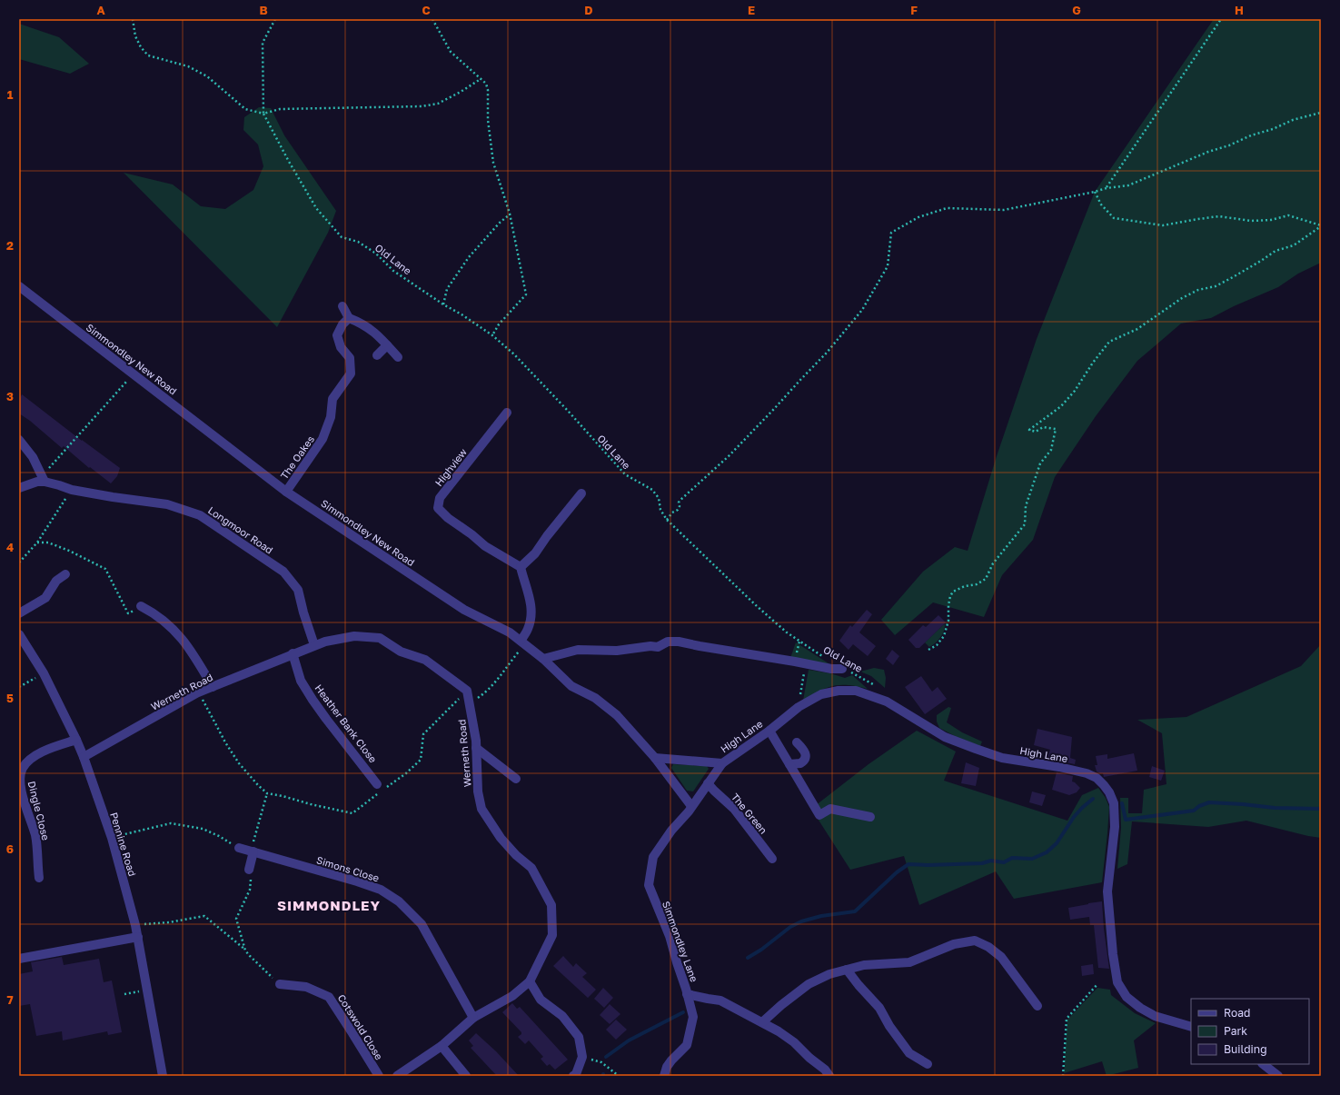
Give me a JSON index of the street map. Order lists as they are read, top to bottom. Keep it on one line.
{"streets":{"street":["Simmondley New Road","The Oakes","Highview","Longmoor Road","Werneth Road","Heather Bank Close","High Lane","Dingle Close","The Green","Pennine Road","Simons Close","Simmondley Lane","Cotswold Close"],"path":["Old Lane"]},"crossings":[["Old Lane","High Lane"],["Simmondley New Road","The Oakes"],["Simmondley New Road","Simmondley Lane"],["Longmoor Road","Werneth Road"],["Werneth Road","Heather Bank Close"],["Werneth Road","Pennine Road"],["Werneth Road","Simons Close"],["High Lane","Simmondley Lane"],["Dingle Close","Pennine Road"],["The Green","Simmondley Lane"]],"districts":["SIMMONDLEY"],"legend":["Road","Park","Building"],"grid":{"columns":["A","B","C","D","E","F","G","H"],"rows":["1","2","3","4","5","6","7"]}}
